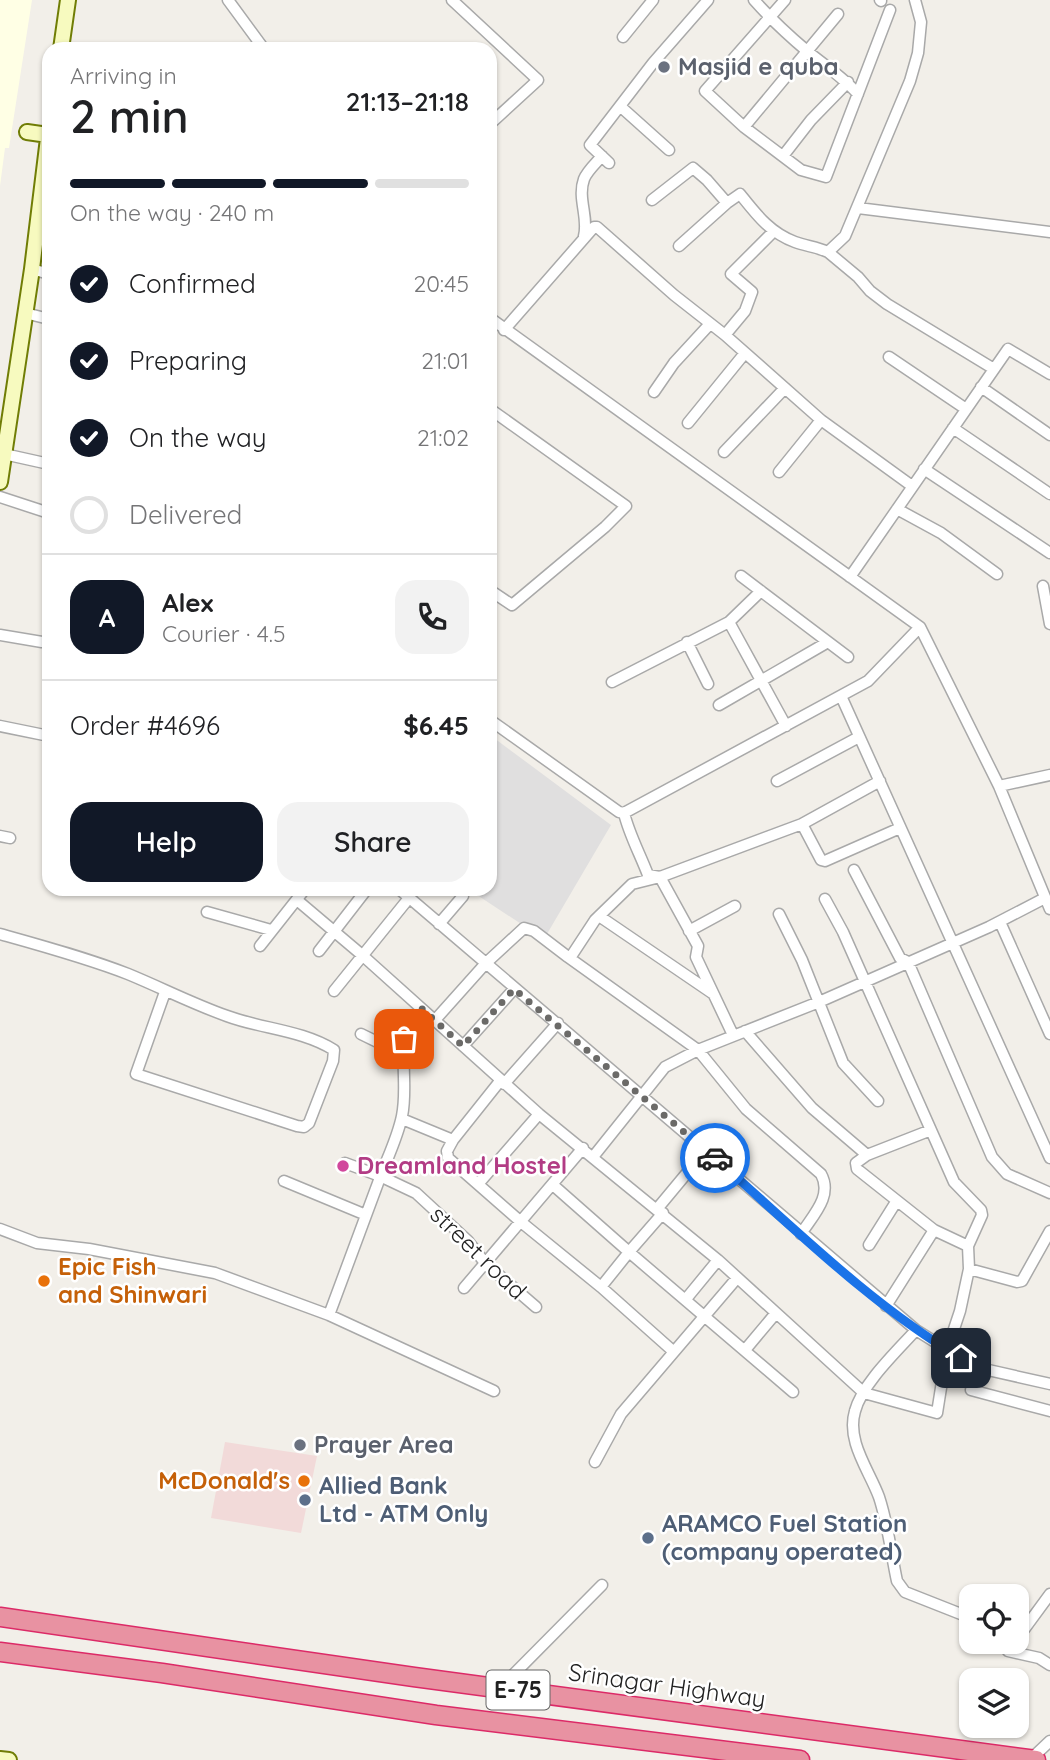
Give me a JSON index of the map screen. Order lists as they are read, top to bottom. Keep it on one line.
{"streets":{"highway":["Srinagar Highway","E-75"],"street":["street road"]},"places":["Masjid e quba","Dreamland Hostel","Epic Fish and Shinwari","Prayer Area","McDonald's","Allied Bank Ltd - ATM Only","ARAMCO Fuel Station (company operated)"],"page":{"heading":["2 min","Arriving in","21:13–21:18"],"panel":["Alex","Courier · 4.5","Order #4696","$6.45"],"bar":"On the way · 240 m","list":[["Confirmed","20:45"],["Preparing","21:01"],["On the way","21:02"],"Delivered"],"round":"A","buttons":["Help","Share"]}}
